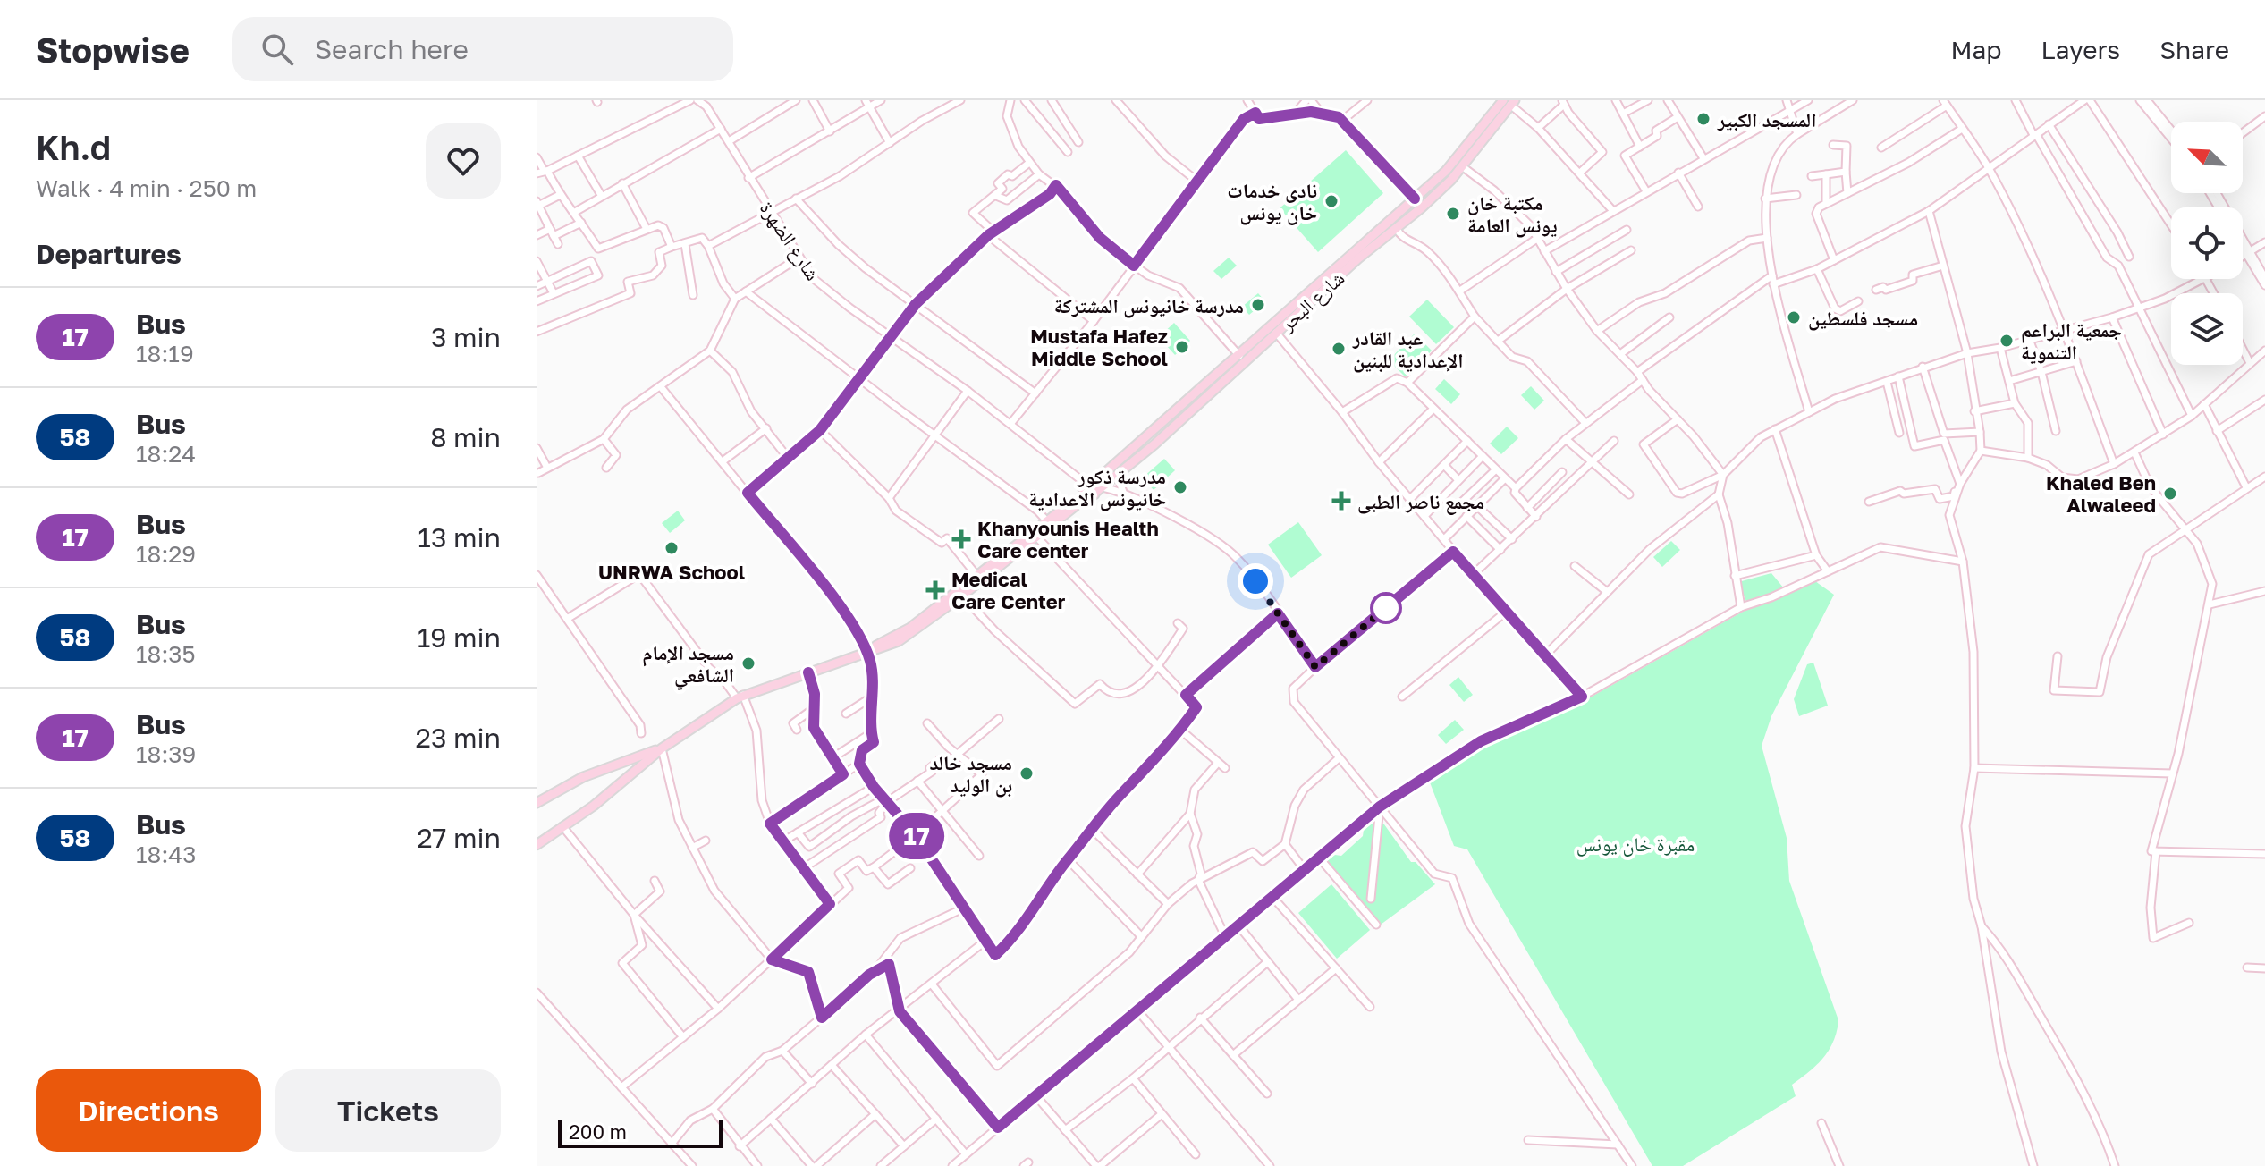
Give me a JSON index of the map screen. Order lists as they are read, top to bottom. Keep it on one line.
{"streets":{"main road":["شارع البحر"],"street":["شارع الضهرة"]},"crossings":[["شارع الضهرة","شارع البحر"]],"parks":["مقبرة خان يونس"],"places":{"other":["المسجد الكبير","نادى خدمات خان يونس","مكتبة خان يونس العامة","مدرسة خانيونس المشتركة","مسجد فلسطين","جمعية البراعم التنموية","Mustafa Hafez Middle School","عبد القادر الإعدادية للبنين","مدرسة ذكور خانيونس الاعدادية","Khaled Ben Alwaleed","UNRWA School","مسجد الإمام الشافعي","مسجد خالد بن الوليد"],"health":["مجمع ناصر الطبى","Khanyounis Health Care center","Medical Care Center"]},"lines":["bus line 17"],"scale_bar":"200 m","north":"top left","page":{"header":"Stopwise","search":"Search here","nav":["Map","Layers","Share"],"heading":[["Kh.d","Walk · 4 min · 250 m"],"Departures"],"on_map":"17","list":[{"mark":"17","name":"Bus","note":"18:19","value":"3 min"},{"mark":"58","name":"Bus","note":"18:24","value":"8 min"},{"mark":"17","name":"Bus","note":"18:29","value":"13 min"},{"mark":"58","name":"Bus","note":"18:35","value":"19 min"},{"mark":"17","name":"Bus","note":"18:39","value":"23 min"},{"mark":"58","name":"Bus","note":"18:43","value":"27 min"}],"buttons":["Directions","Tickets"],"scale":"200 m"}}
